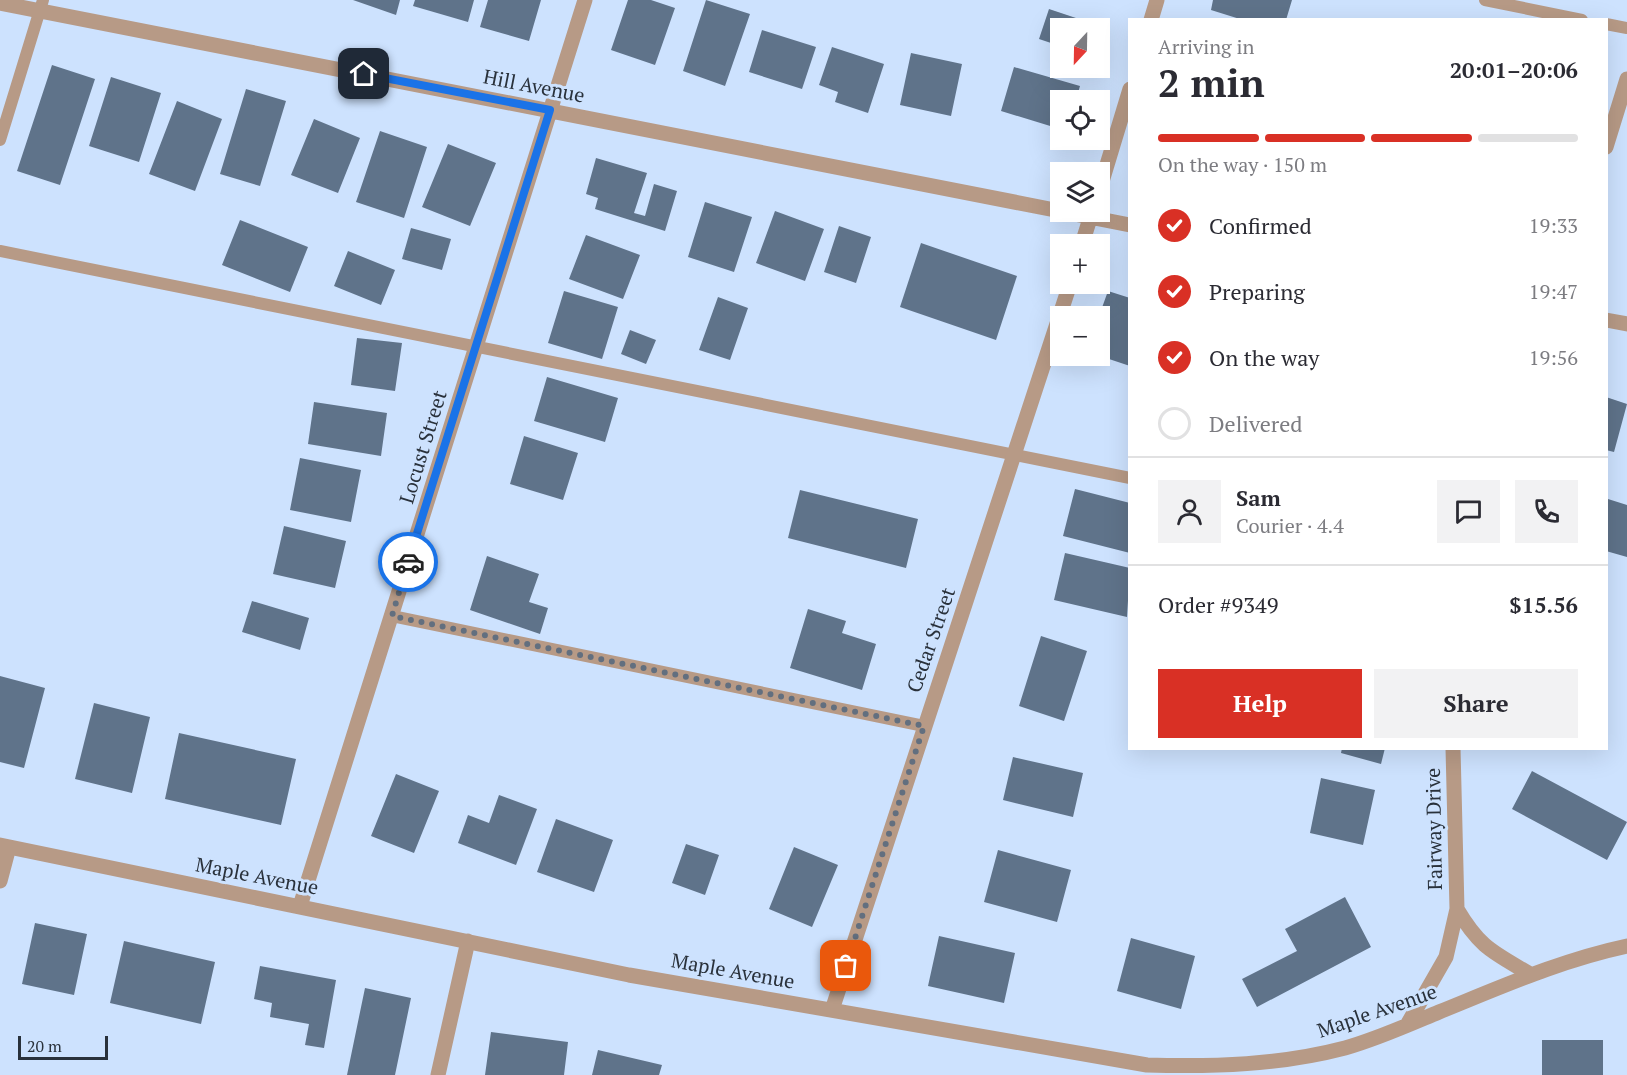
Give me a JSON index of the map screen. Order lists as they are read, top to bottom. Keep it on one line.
{"streets":{"street":["Hill Avenue","Locust Street","Cedar Street","Fairway Drive","Maple Avenue"]},"crossings":[["Hill Avenue","Locust Street"],["Locust Street","Maple Avenue"],["Cedar Street","Maple Avenue"],["Fairway Drive","Maple Avenue"]],"scale_bar":"20 m","north":"bottom","page":{"map_buttons":["+","−"],"heading":["2 min","Arriving in","20:01–20:06"],"panel":["Sam","Courier · 4.4","Order #9349","$15.56"],"bar":"On the way · 150 m","list":[["Confirmed","19:33"],["Preparing","19:47"],["On the way","19:56"],"Delivered"],"buttons":["Help","Share"],"scale":"20 m"}}
